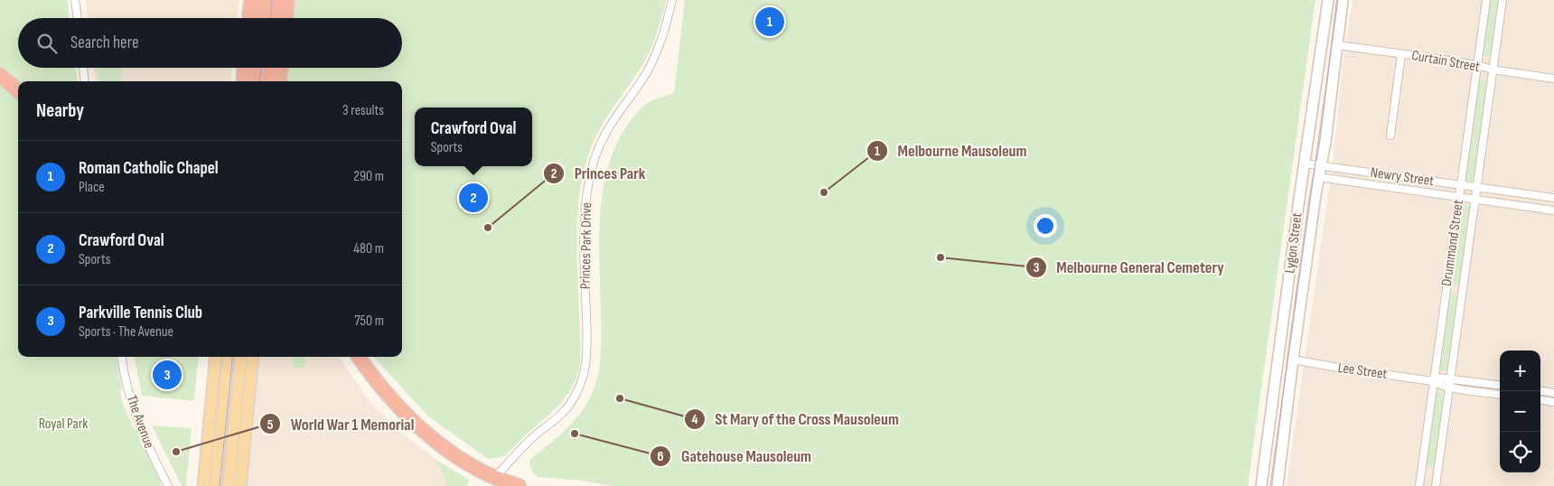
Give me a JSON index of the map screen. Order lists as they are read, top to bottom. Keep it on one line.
{"streets":{"street":["Curtain Street","Newry Street","Lygon Street","Drummond Street","Princes Park Drive","Lee Street","The Avenue"]},"crossings":[["Curtain Street","Lygon Street"],["Curtain Street","Drummond Street"],["Newry Street","Lygon Street"],["Newry Street","Drummond Street"],["Lygon Street","Lee Street"],["Drummond Street","Lee Street"]],"parks":["Royal Park"],"places":["Melbourne Mausoleum","Princes Park","Melbourne General Cemetery","St Mary of the Cross Mausoleum","Gatehouse Mausoleum","World War 1 Memorial"],"page":{"pins":["1","2","3"],"search":"Search here","heading":["Nearby","3 results"],"popup":["Crawford Oval","Sports"],"list":[{"mark":"1","name":"Roman Catholic Chapel","note":"Place","value":"290 m"},{"mark":"2","name":"Crawford Oval","note":"Sports","value":"480 m"},{"mark":"3","name":"Parkville Tennis Club","note":"Sports · The Avenue","value":"750 m"}],"map_buttons":["+","−"]}}
